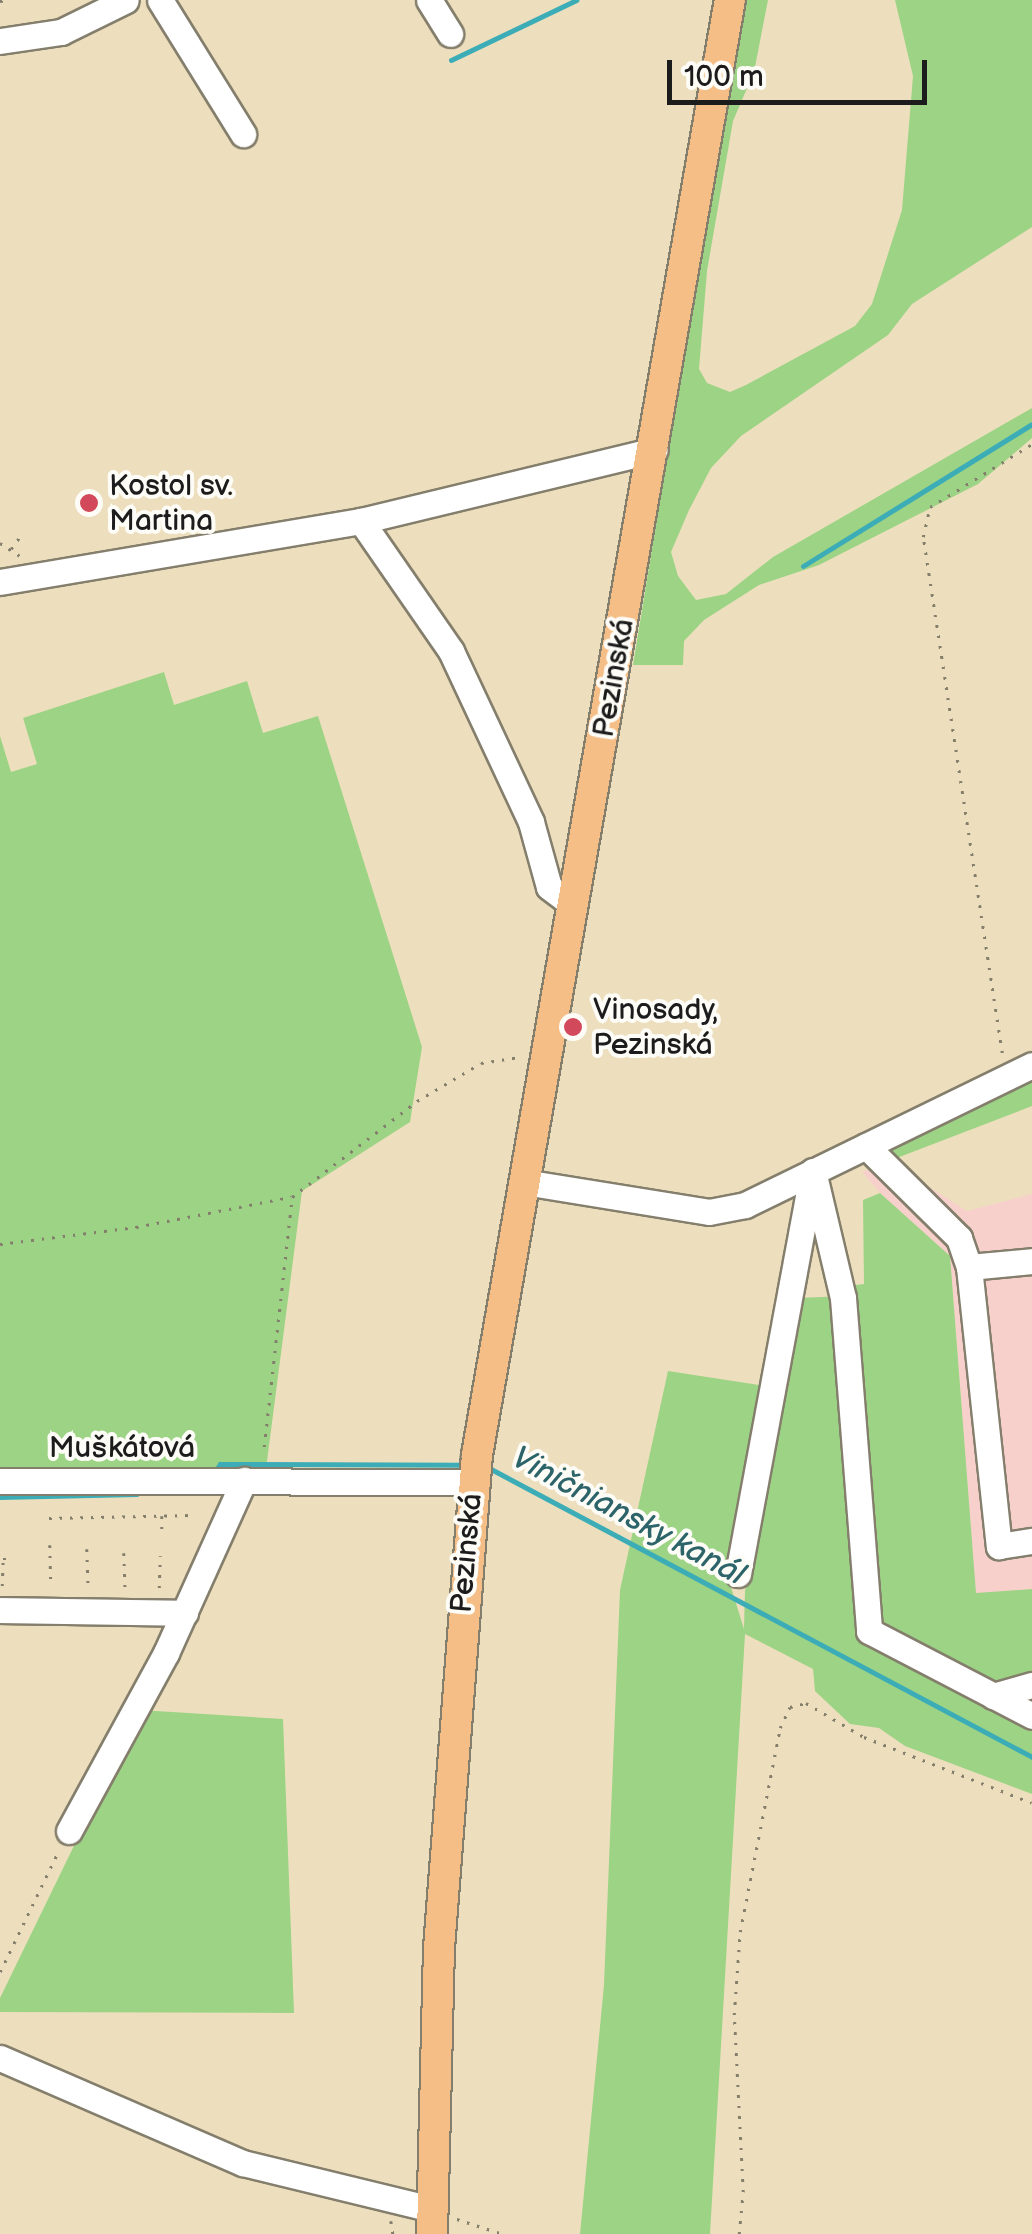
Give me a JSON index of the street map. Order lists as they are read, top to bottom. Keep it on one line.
{"streets":{"main road":["Pezinská"],"street":["Muškátová"]},"crossings":[["Pezinská","Muškátová"]],"water":["Viničniansky kanál"],"places":["Kostol sv. Martina","Vinosady, Pezinská"],"scale_bar":"100 m"}
